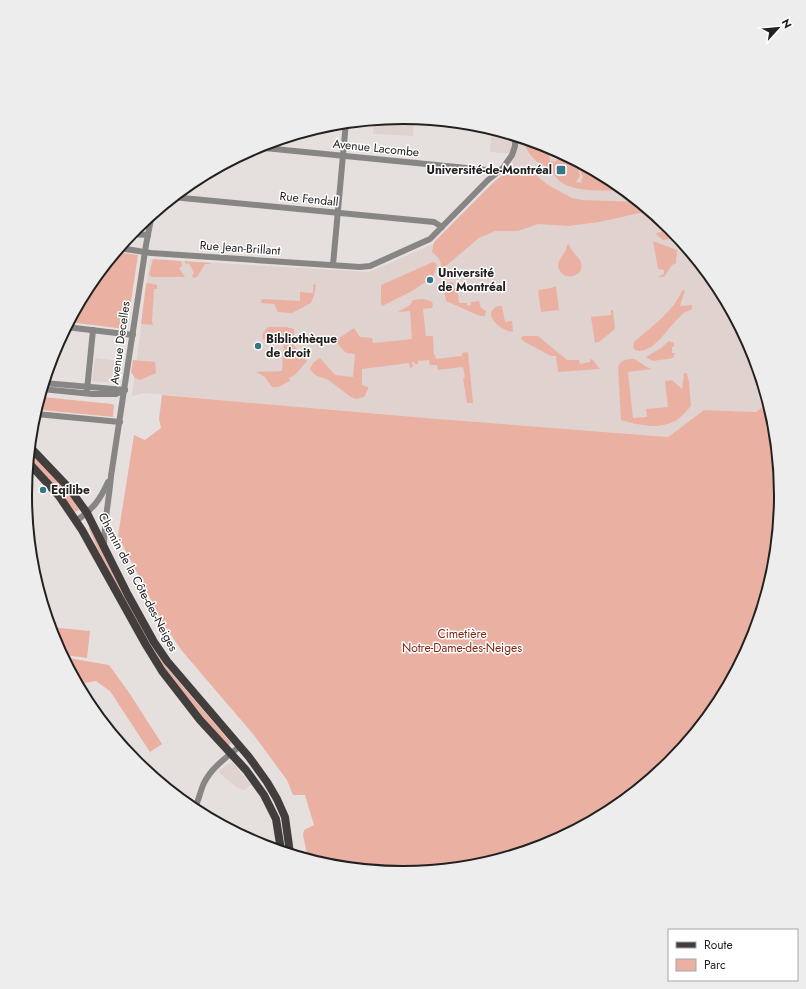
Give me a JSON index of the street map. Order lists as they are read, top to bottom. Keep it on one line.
{"streets":{"main road":["Chemin de la Côte-des-Neiges"],"street":["Avenue Lacombe","Rue Fendall","Rue Jean-Brillant","Avenue Decelles"]},"crossings":[["Avenue Lacombe","Rue Jean-Brillant"],["Rue Fendall","Rue Jean-Brillant"],["Rue Jean-Brillant","Avenue Decelles"],["Avenue Decelles","Chemin de la Côte-des-Neiges"]],"parks":["Cimetière Notre-Dame-des-Neiges"],"places":{"transit":["Université-de-Montréal"],"other":["Université de Montréal","Bibliothèque de droit","Eqilibe"]},"legend":["Route","Parc"],"north":"top right"}
